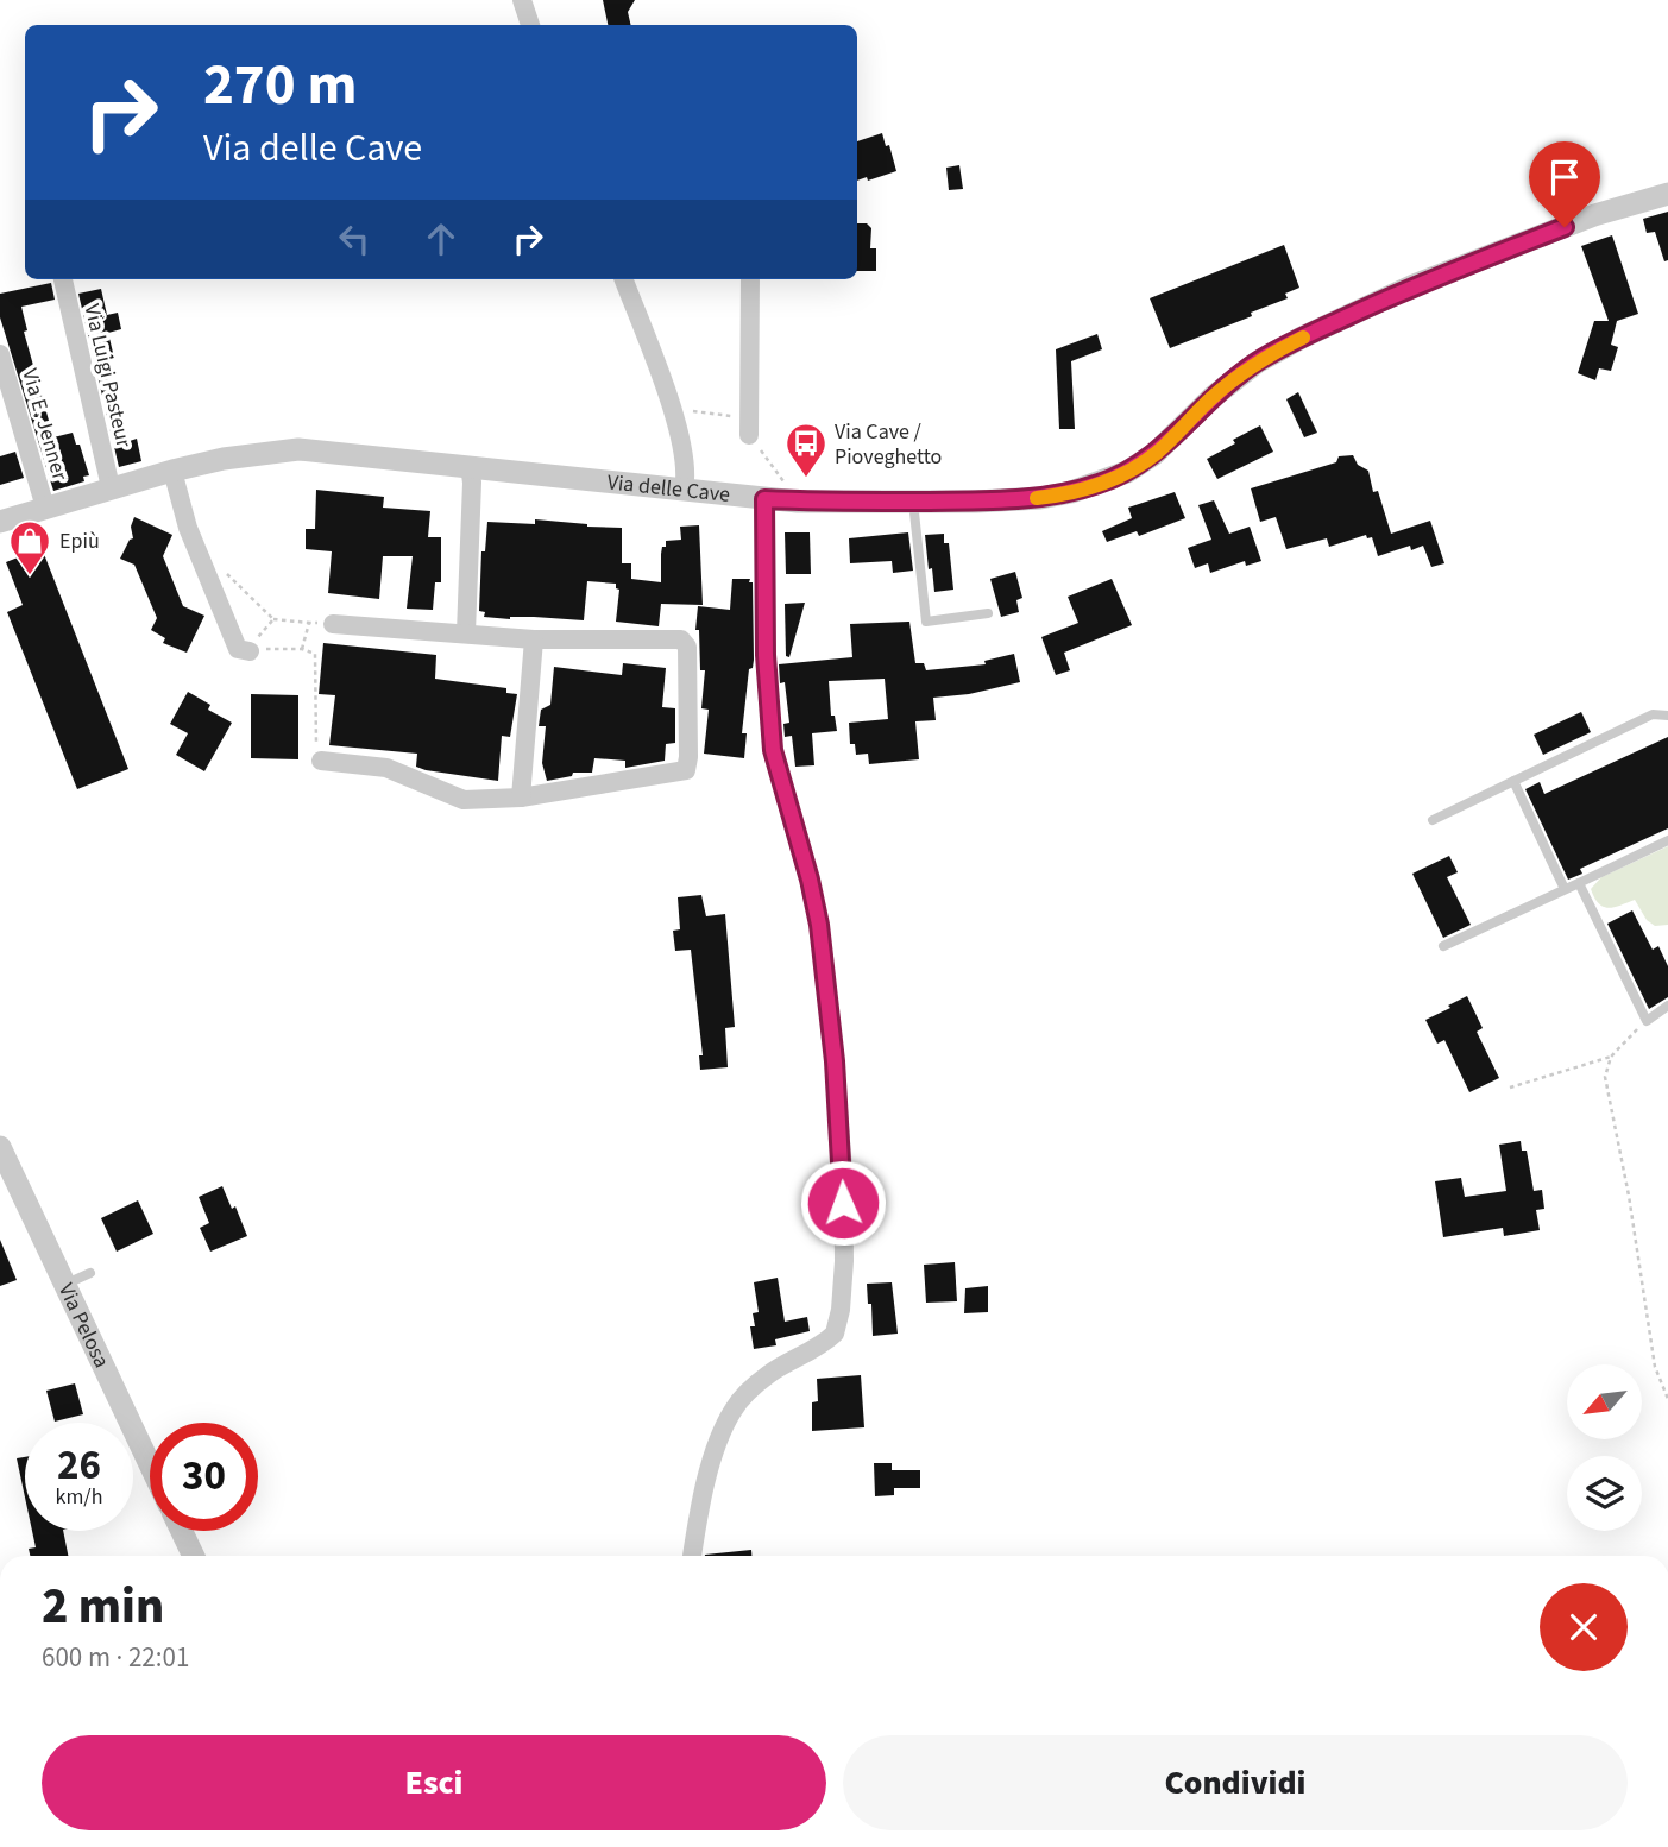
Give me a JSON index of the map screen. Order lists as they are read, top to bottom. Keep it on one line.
{"streets":{"street":["Via Luigi Pasteur","Via E. Jenner","Via delle Cave","Via Pelosa"]},"crossings":[["Via Luigi Pasteur","Via delle Cave"],["Via E. Jenner","Via delle Cave"]],"places":{"bus stop":["Via Cave / Pioveghetto"],"shop":["Epiù"]},"north":"bottom left","page":{"turn":["270 m","Via delle Cave"],"speed":"26 km/h","limit":"30","heading":["2 min","600 m · 22:01"],"buttons":["Esci","Condividi"]}}
